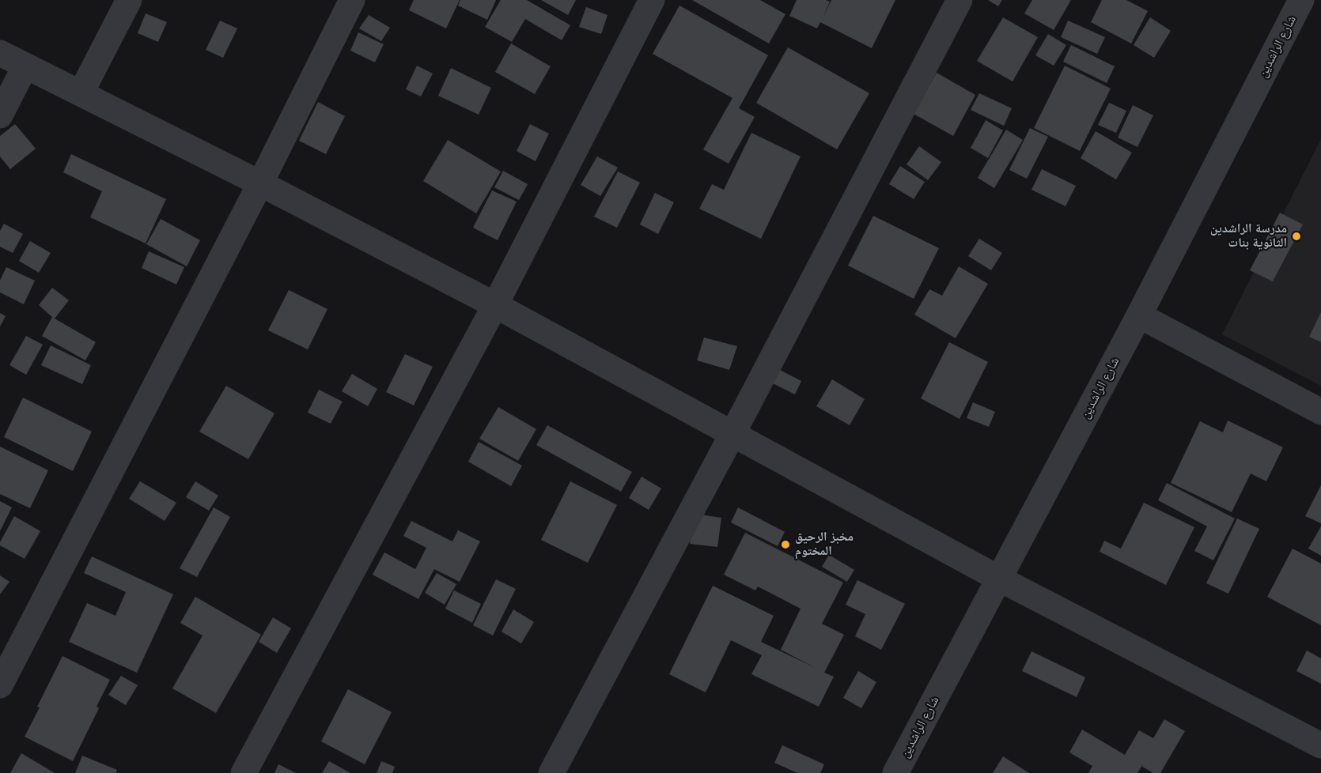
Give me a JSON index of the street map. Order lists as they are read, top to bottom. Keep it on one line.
{"streets":{"street":["شارع الراشدين"]},"places":["مدرسة الراشدين الثانوية بنات","مخبز الرحيق المختوم"]}
